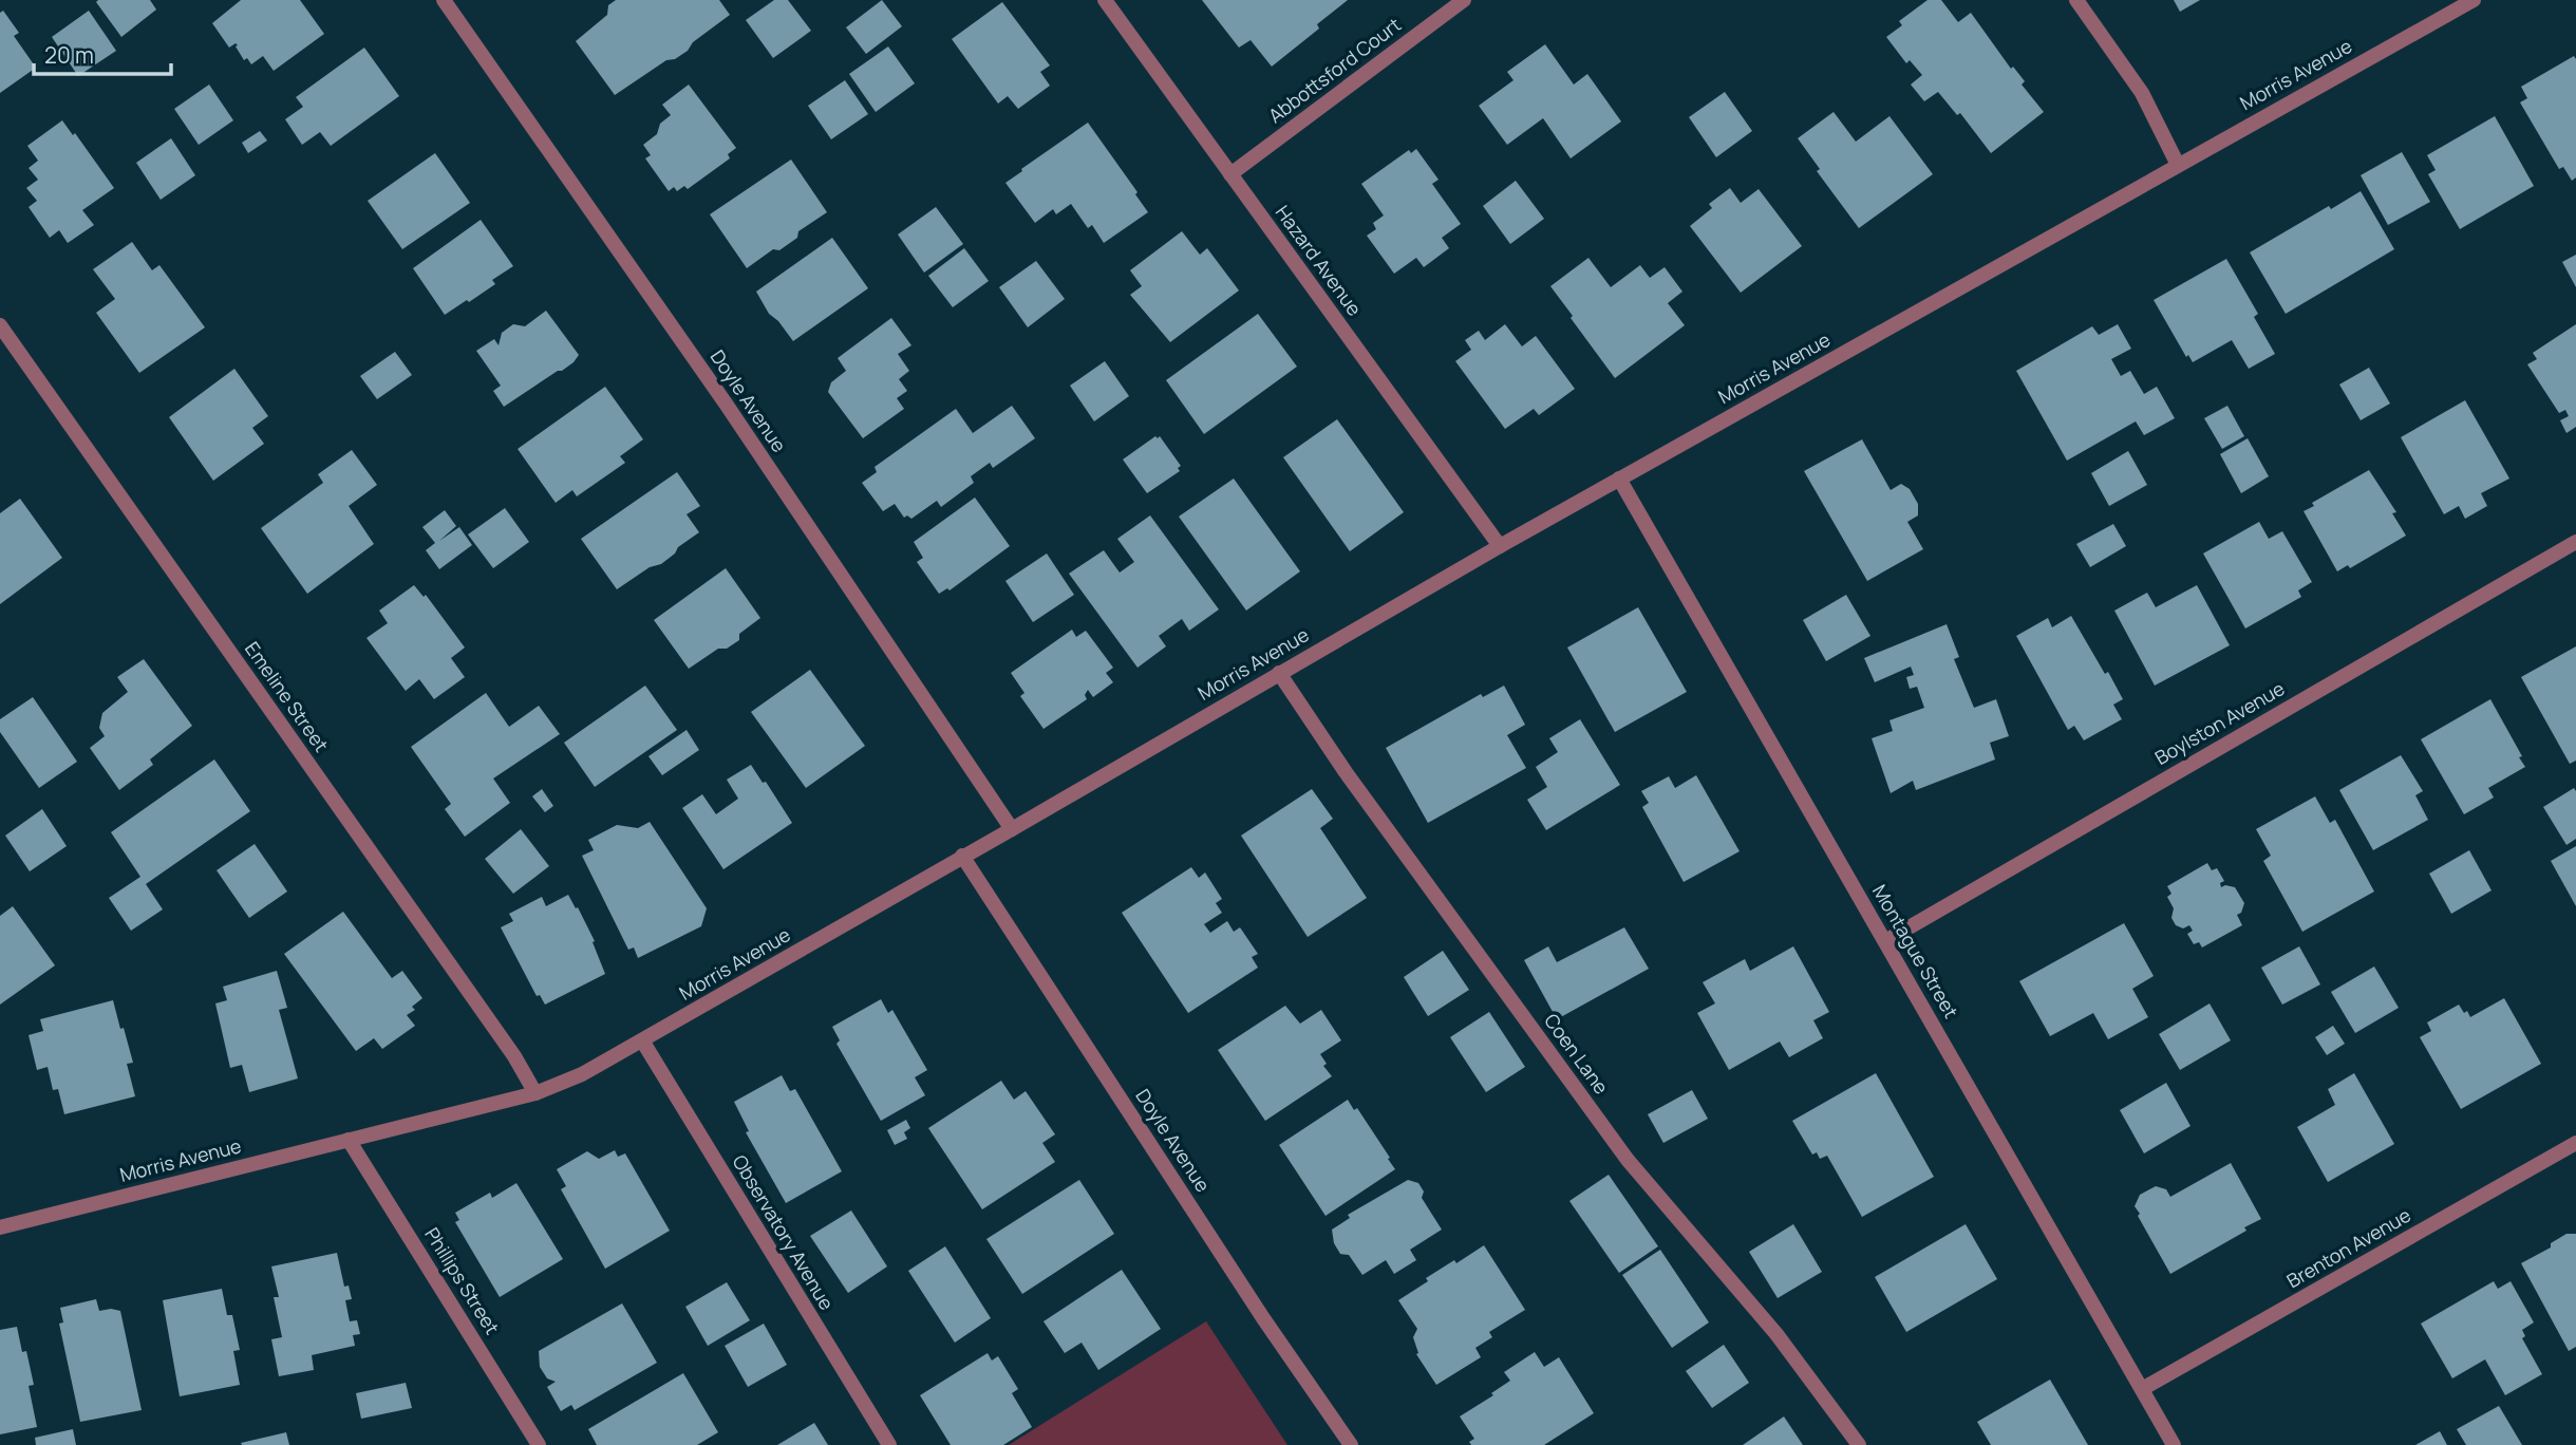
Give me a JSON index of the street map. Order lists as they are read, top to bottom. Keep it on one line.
{"streets":{"street":["Abbottsford Court","Morris Avenue","Hazard Avenue","Doyle Avenue","Emeline Street","Boylston Avenue","Montague Street","Coen Lane","Observatory Avenue","Brenton Avenue","Phillips Street"]},"crossings":[["Abbottsford Court","Hazard Avenue"],["Morris Avenue","Hazard Avenue"],["Morris Avenue","Doyle Avenue"],["Morris Avenue","Emeline Street"],["Morris Avenue","Montague Street"],["Morris Avenue","Coen Lane"],["Morris Avenue","Observatory Avenue"],["Morris Avenue","Phillips Street"],["Boylston Avenue","Montague Street"],["Montague Street","Brenton Avenue"]],"scale_bar":"20 m"}
